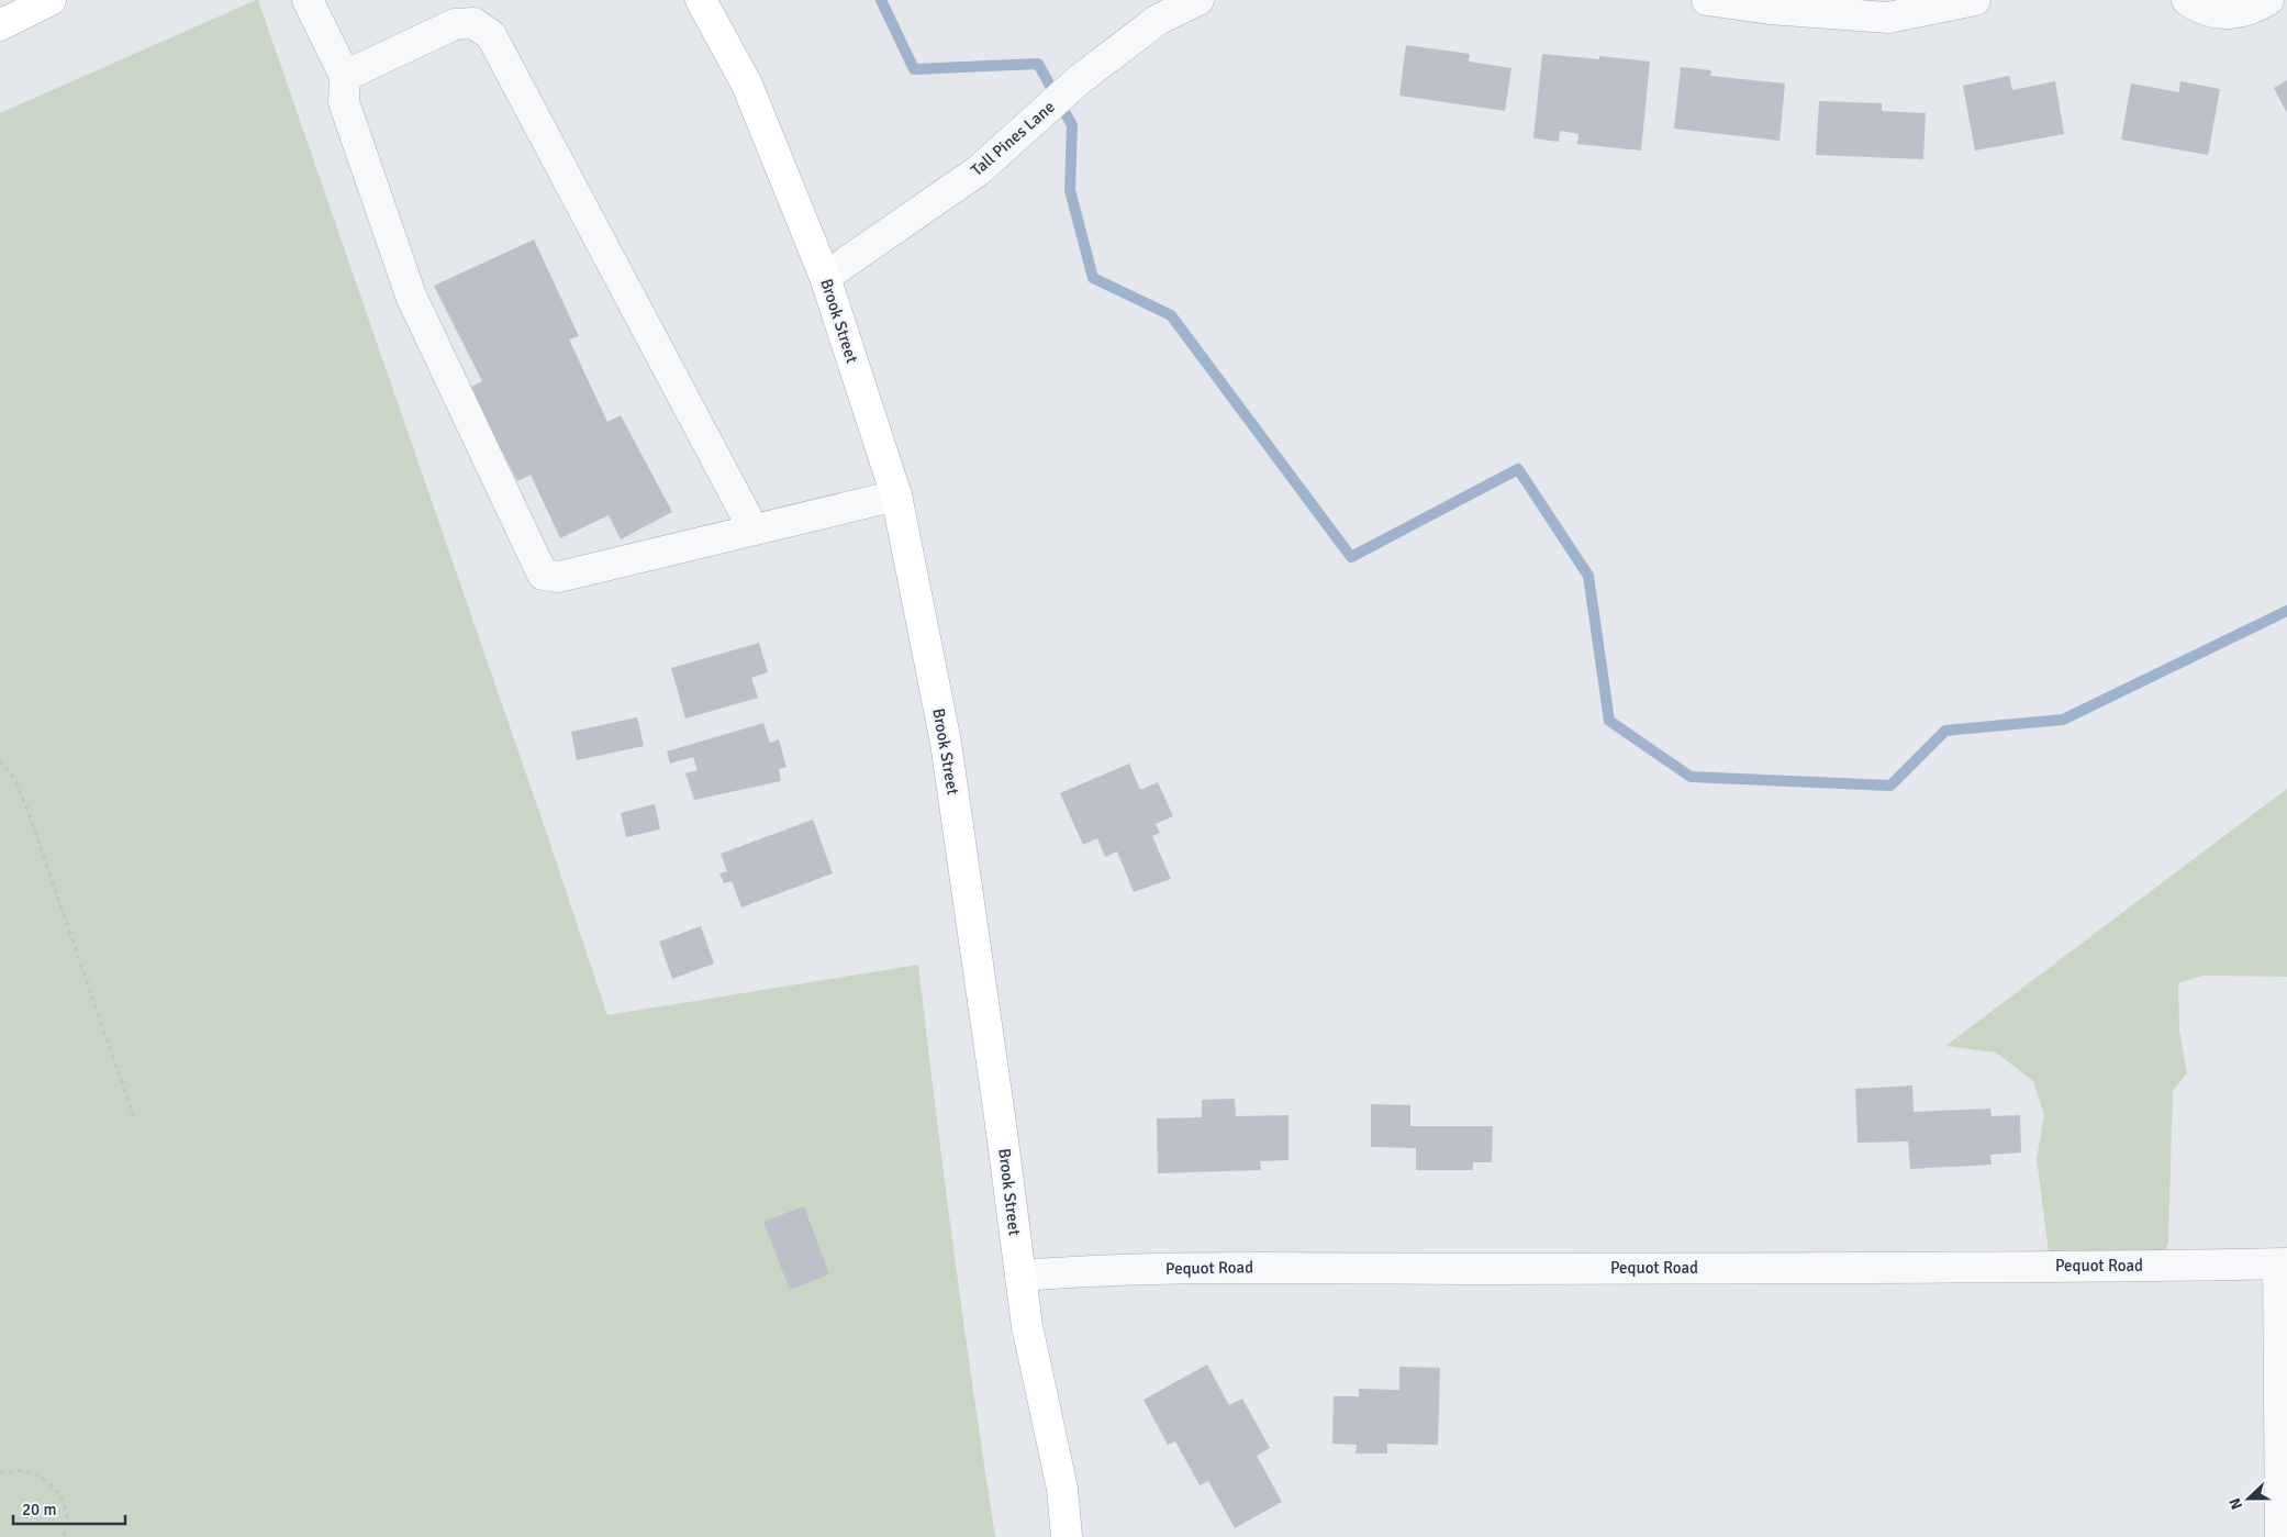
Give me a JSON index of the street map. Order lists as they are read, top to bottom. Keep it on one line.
{"streets":{"main road":["Brook Street"],"street":["Tall Pines Lane","Pequot Road"]},"crossings":[["Tall Pines Lane","Brook Street"],["Brook Street","Pequot Road"]],"scale_bar":"20 m","north":"left"}
